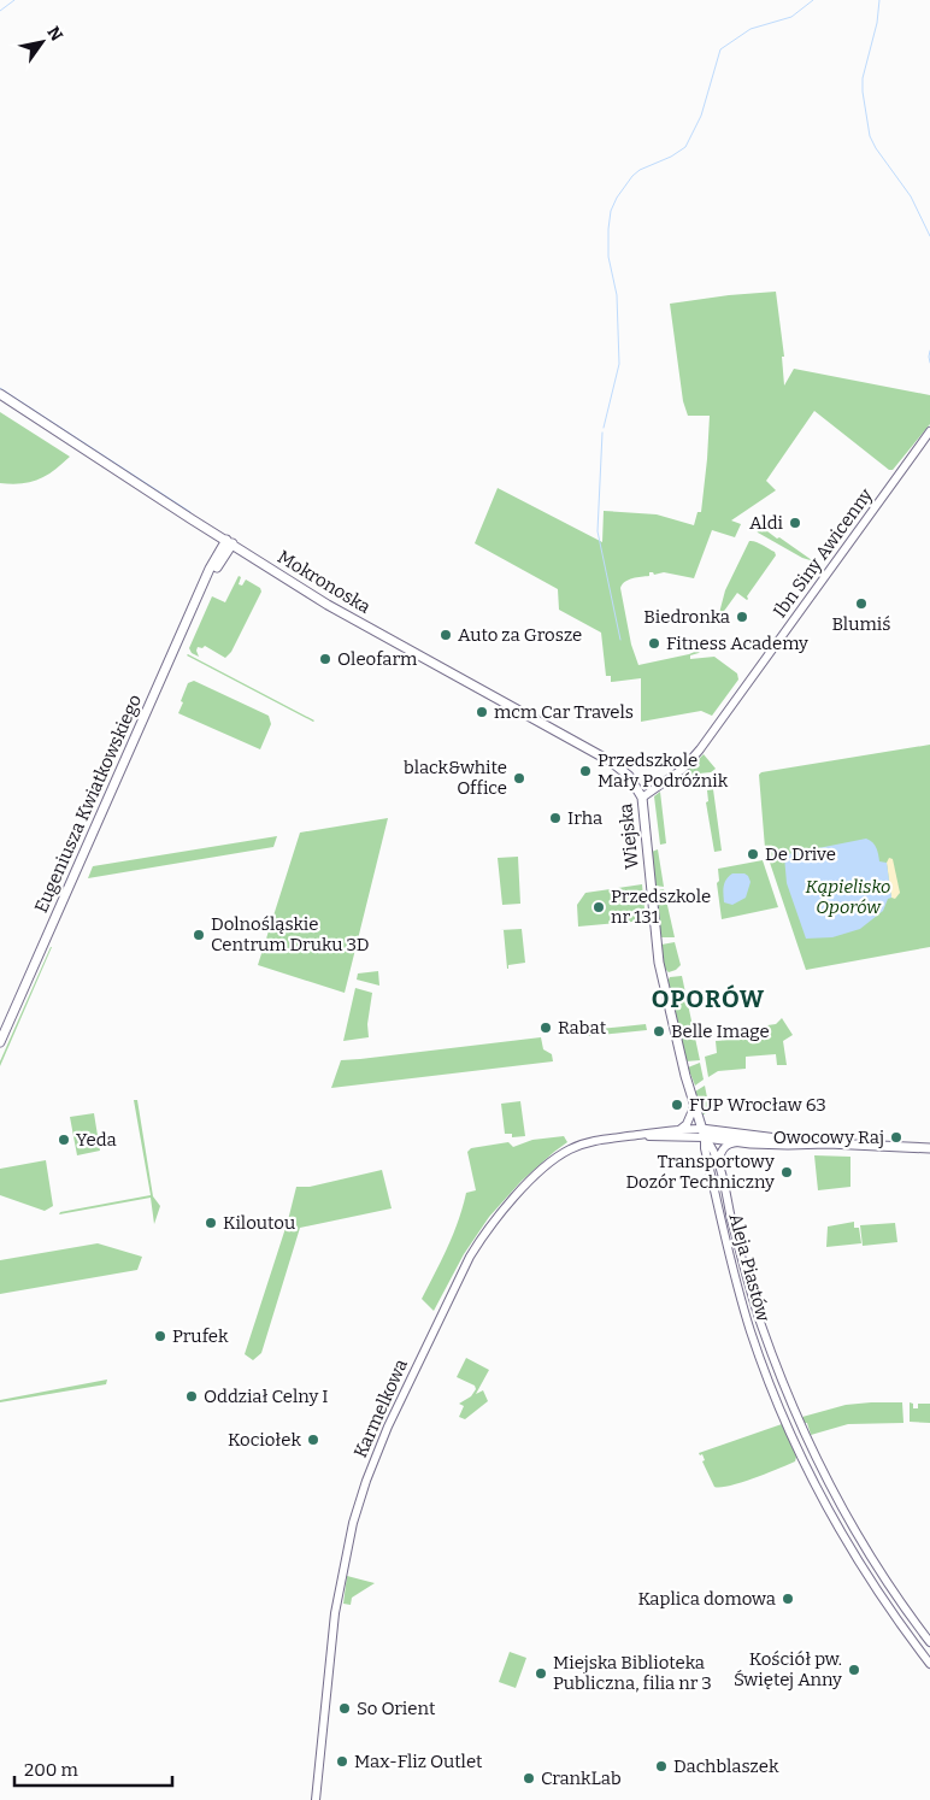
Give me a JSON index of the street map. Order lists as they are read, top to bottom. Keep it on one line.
{"streets":{"main road":["Mokronoska","Eugeniusza Kwiatkowskiego","Wiejska"],"street":["Ibn Siny Awicenny","Aleja Piastów","Karmelkowa"]},"crossings":[["Ibn Siny Awicenny","Wiejska"],["Mokronoska","Eugeniusza Kwiatkowskiego"],["Mokronoska","Wiejska"],["Wiejska","Aleja Piastów"],["Wiejska","Karmelkowa"],["Aleja Piastów","Karmelkowa"]],"districts":["OPORÓW"],"parks":["Kąpielisko Oporów"],"places":["Aldi","Blumiś","Biedronka","Auto za Grosze","Fitness Academy","Oleofarm","mcm Car Travels","Przedszkole Mały Podróżnik","black&white Office","Irha","De Drive","Przedszkole nr 131","Dolnośląskie Centrum Druku 3D","Rabat","Belle Image","FUP Wrocław 63","Owocowy Raj","Yeda","Transportowy Dozór Techniczny","Kiloutou","Prufek","Oddział Celny I","Kociołek","Kaplica domowa","Kościół pw. Świętej Anny","Miejska Biblioteka Publiczna, filia nr 3","So Orient","Max-Fliz Outlet","Dachblaszek","CrankLab"],"scale_bar":"200 m","north":"top right"}
